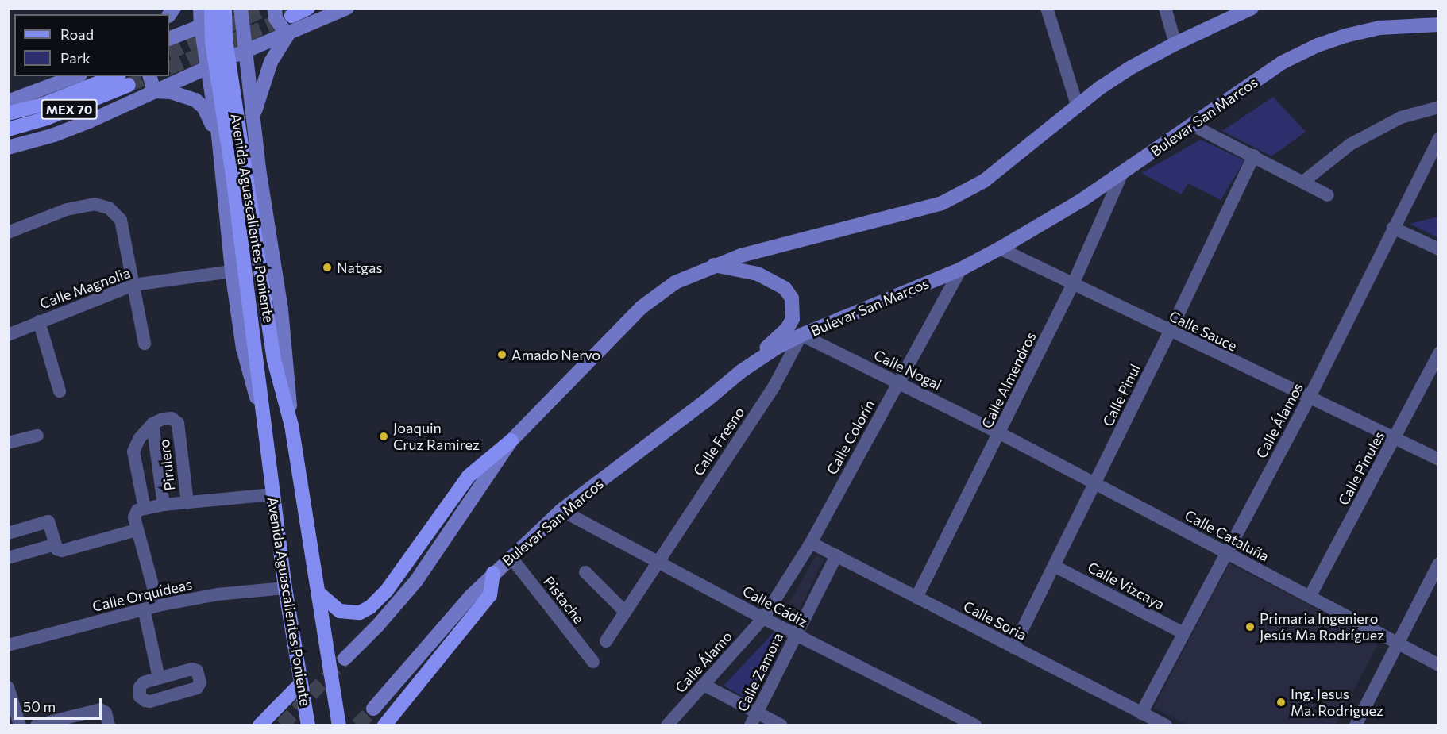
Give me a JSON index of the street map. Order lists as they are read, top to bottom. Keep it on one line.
{"streets":{"main road":["MEX 70","Avenida Aguascalientes Poniente"],"street":["Bulevar San Marcos","Calle Magnolia","Calle Sauce","Calle Nogal","Calle Almendros","Calle Pinul","Calle Álamos","Calle Colorín","Calle Fresno","Pirulero","Calle Pinules","Calle Cataluña","Calle Vizcaya","Calle Orquídeas","Pistache","Calle Cádiz","Calle Soria","Calle Álamo","Calle Zamora"]},"crossings":[["MEX 70","Avenida Aguascalientes Poniente"],["Bulevar San Marcos","Calle Sauce"],["Bulevar San Marcos","Calle Nogal"],["Bulevar San Marcos","Calle Almendros"],["Bulevar San Marcos","Calle Colorín"],["Bulevar San Marcos","Calle Fresno"],["Bulevar San Marcos","Pistache"],["Bulevar San Marcos","Calle Cádiz"],["Avenida Aguascalientes Poniente","Calle Magnolia"],["Avenida Aguascalientes Poniente","Pirulero"],["Avenida Aguascalientes Poniente","Calle Orquídeas"],["Calle Sauce","Calle Almendros"],["Calle Sauce","Calle Pinul"],["Calle Sauce","Calle Álamos"],["Calle Sauce","Calle Pinules"],["Calle Nogal","Calle Almendros"],["Calle Nogal","Calle Colorín"],["Calle Nogal","Calle Fresno"],["Calle Nogal","Calle Cataluña"],["Calle Almendros","Calle Cataluña"],["Calle Almendros","Calle Soria"],["Calle Pinul","Calle Cataluña"],["Calle Pinul","Calle Vizcaya"],["Calle Pinul","Calle Soria"],["Calle Álamos","Calle Cataluña"],["Calle Álamos","Calle Vizcaya"],["Calle Álamos","Calle Soria"],["Calle Colorín","Calle Cádiz"],["Calle Colorín","Calle Soria"],["Calle Colorín","Calle Álamo"],["Calle Fresno","Calle Cádiz"],["Calle Pinules","Calle Cataluña"],["Calle Cádiz","Calle Álamo"],["Calle Cádiz","Calle Zamora"],["Calle Soria","Calle Zamora"]],"places":["Natgas","Amado Nervo","Joaquin Cruz Ramirez","Primaria Ingeniero Jesús Ma Rodríguez","Ing. Jesus Ma. Rodriguez"],"legend":["Road","Park"],"scale_bar":"50 m"}
